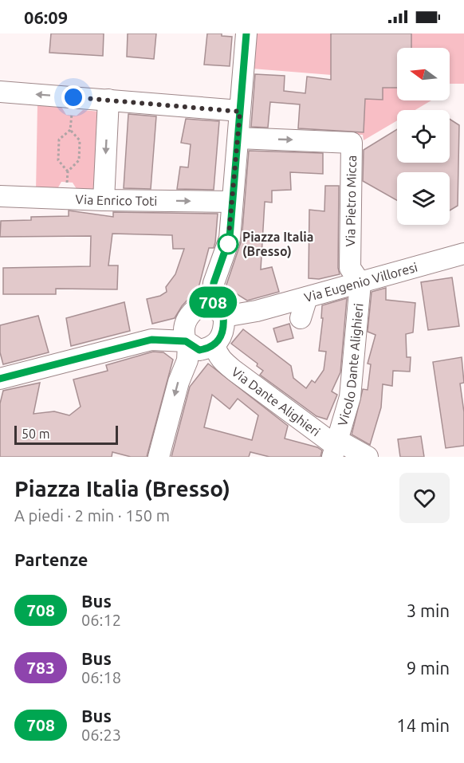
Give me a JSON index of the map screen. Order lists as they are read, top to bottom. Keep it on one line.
{"streets":{"street":["Via Enrico Toti","Via Pietro Micca","Via Eugenio Villoresi","Vicolo Dante Alighieri","Via Dante Alighieri"]},"crossings":[["Via Pietro Micca","Via Eugenio Villoresi"],["Via Pietro Micca","Vicolo Dante Alighieri"],["Via Eugenio Villoresi","Vicolo Dante Alighieri"],["Via Eugenio Villoresi","Via Dante Alighieri"],["Vicolo Dante Alighieri","Via Dante Alighieri"]],"places":["Piazza Italia (Bresso)"],"lines":["bus line 708"],"scale_bar":"50 m","north":"left","page":{"status":"06:09","on_map":"708","scale":"50 m","heading":[["Piazza Italia (Bresso)","A piedi · 2 min · 150 m"],"Partenze"],"list":[{"mark":"708","name":"Bus","note":"06:12","value":"3 min"},{"mark":"783","name":"Bus","note":"06:18","value":"9 min"},{"mark":"708","name":"Bus","note":"06:23","value":"14 min"}]}}
